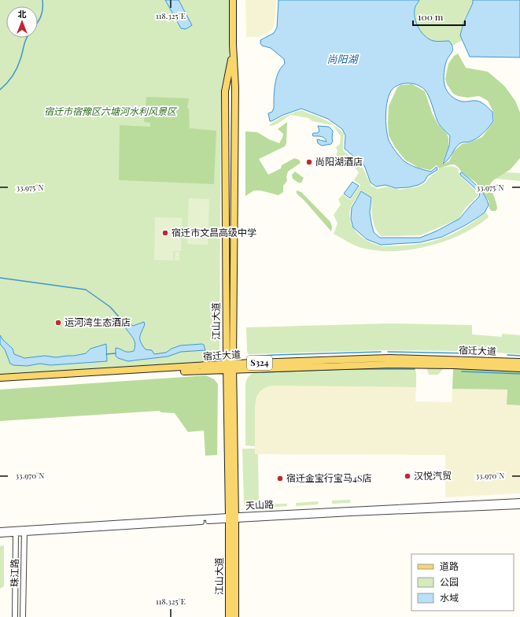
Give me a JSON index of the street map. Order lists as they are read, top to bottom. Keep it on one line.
{"streets":{"main road":["江山大道","宿迁大道","S324"],"street":["天山路","珠江路"]},"crossings":[["江山大道","宿迁大道"],["江山大道","天山路"],["天山路","珠江路"]],"water":["尚阳湖"],"parks":["宿迁市宿豫区六塘河水利风景区"],"places":["尚阳湖酒店","宿迁市文昌高级中学","运河湾生态酒店","汉悦汽贸","宿迁金宝行宝马4S店"],"legend":["道路","公园","水域"],"scale_bar":"100 m","north":"top","coordinates":["118.325°E","33.975°N","33.970°N"]}
